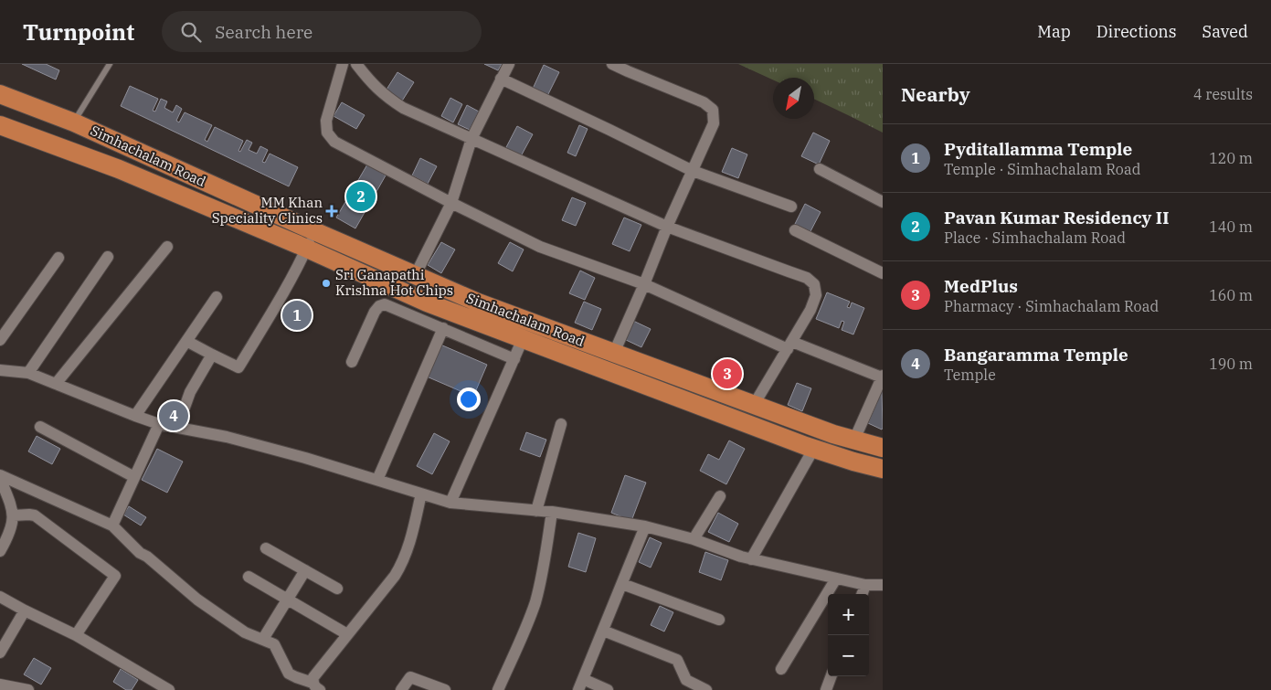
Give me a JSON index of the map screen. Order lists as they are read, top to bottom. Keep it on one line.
{"streets":{"main road":["Simhachalam Road"]},"places":{"health":["MM Khan Speciality Clinics"],"other":["Sri Ganapathi Krishna Hot Chips"]},"north":"bottom left","page":{"header":"Turnpoint","search":"Search here","nav":["Map","Directions","Saved"],"heading":["Nearby","4 results"],"list":[{"mark":"1","name":"Pyditallamma Temple","note":"Temple · Simhachalam Road","value":"120 m"},{"mark":"2","name":"Pavan Kumar Residency II","note":"Place · Simhachalam Road","value":"140 m"},{"mark":"3","name":"MedPlus","note":"Pharmacy · Simhachalam Road","value":"160 m"},{"mark":"4","name":"Bangaramma Temple","note":"Temple","value":"190 m"}],"pins":["2","1","3","4"],"map_buttons":["+","−"]}}
